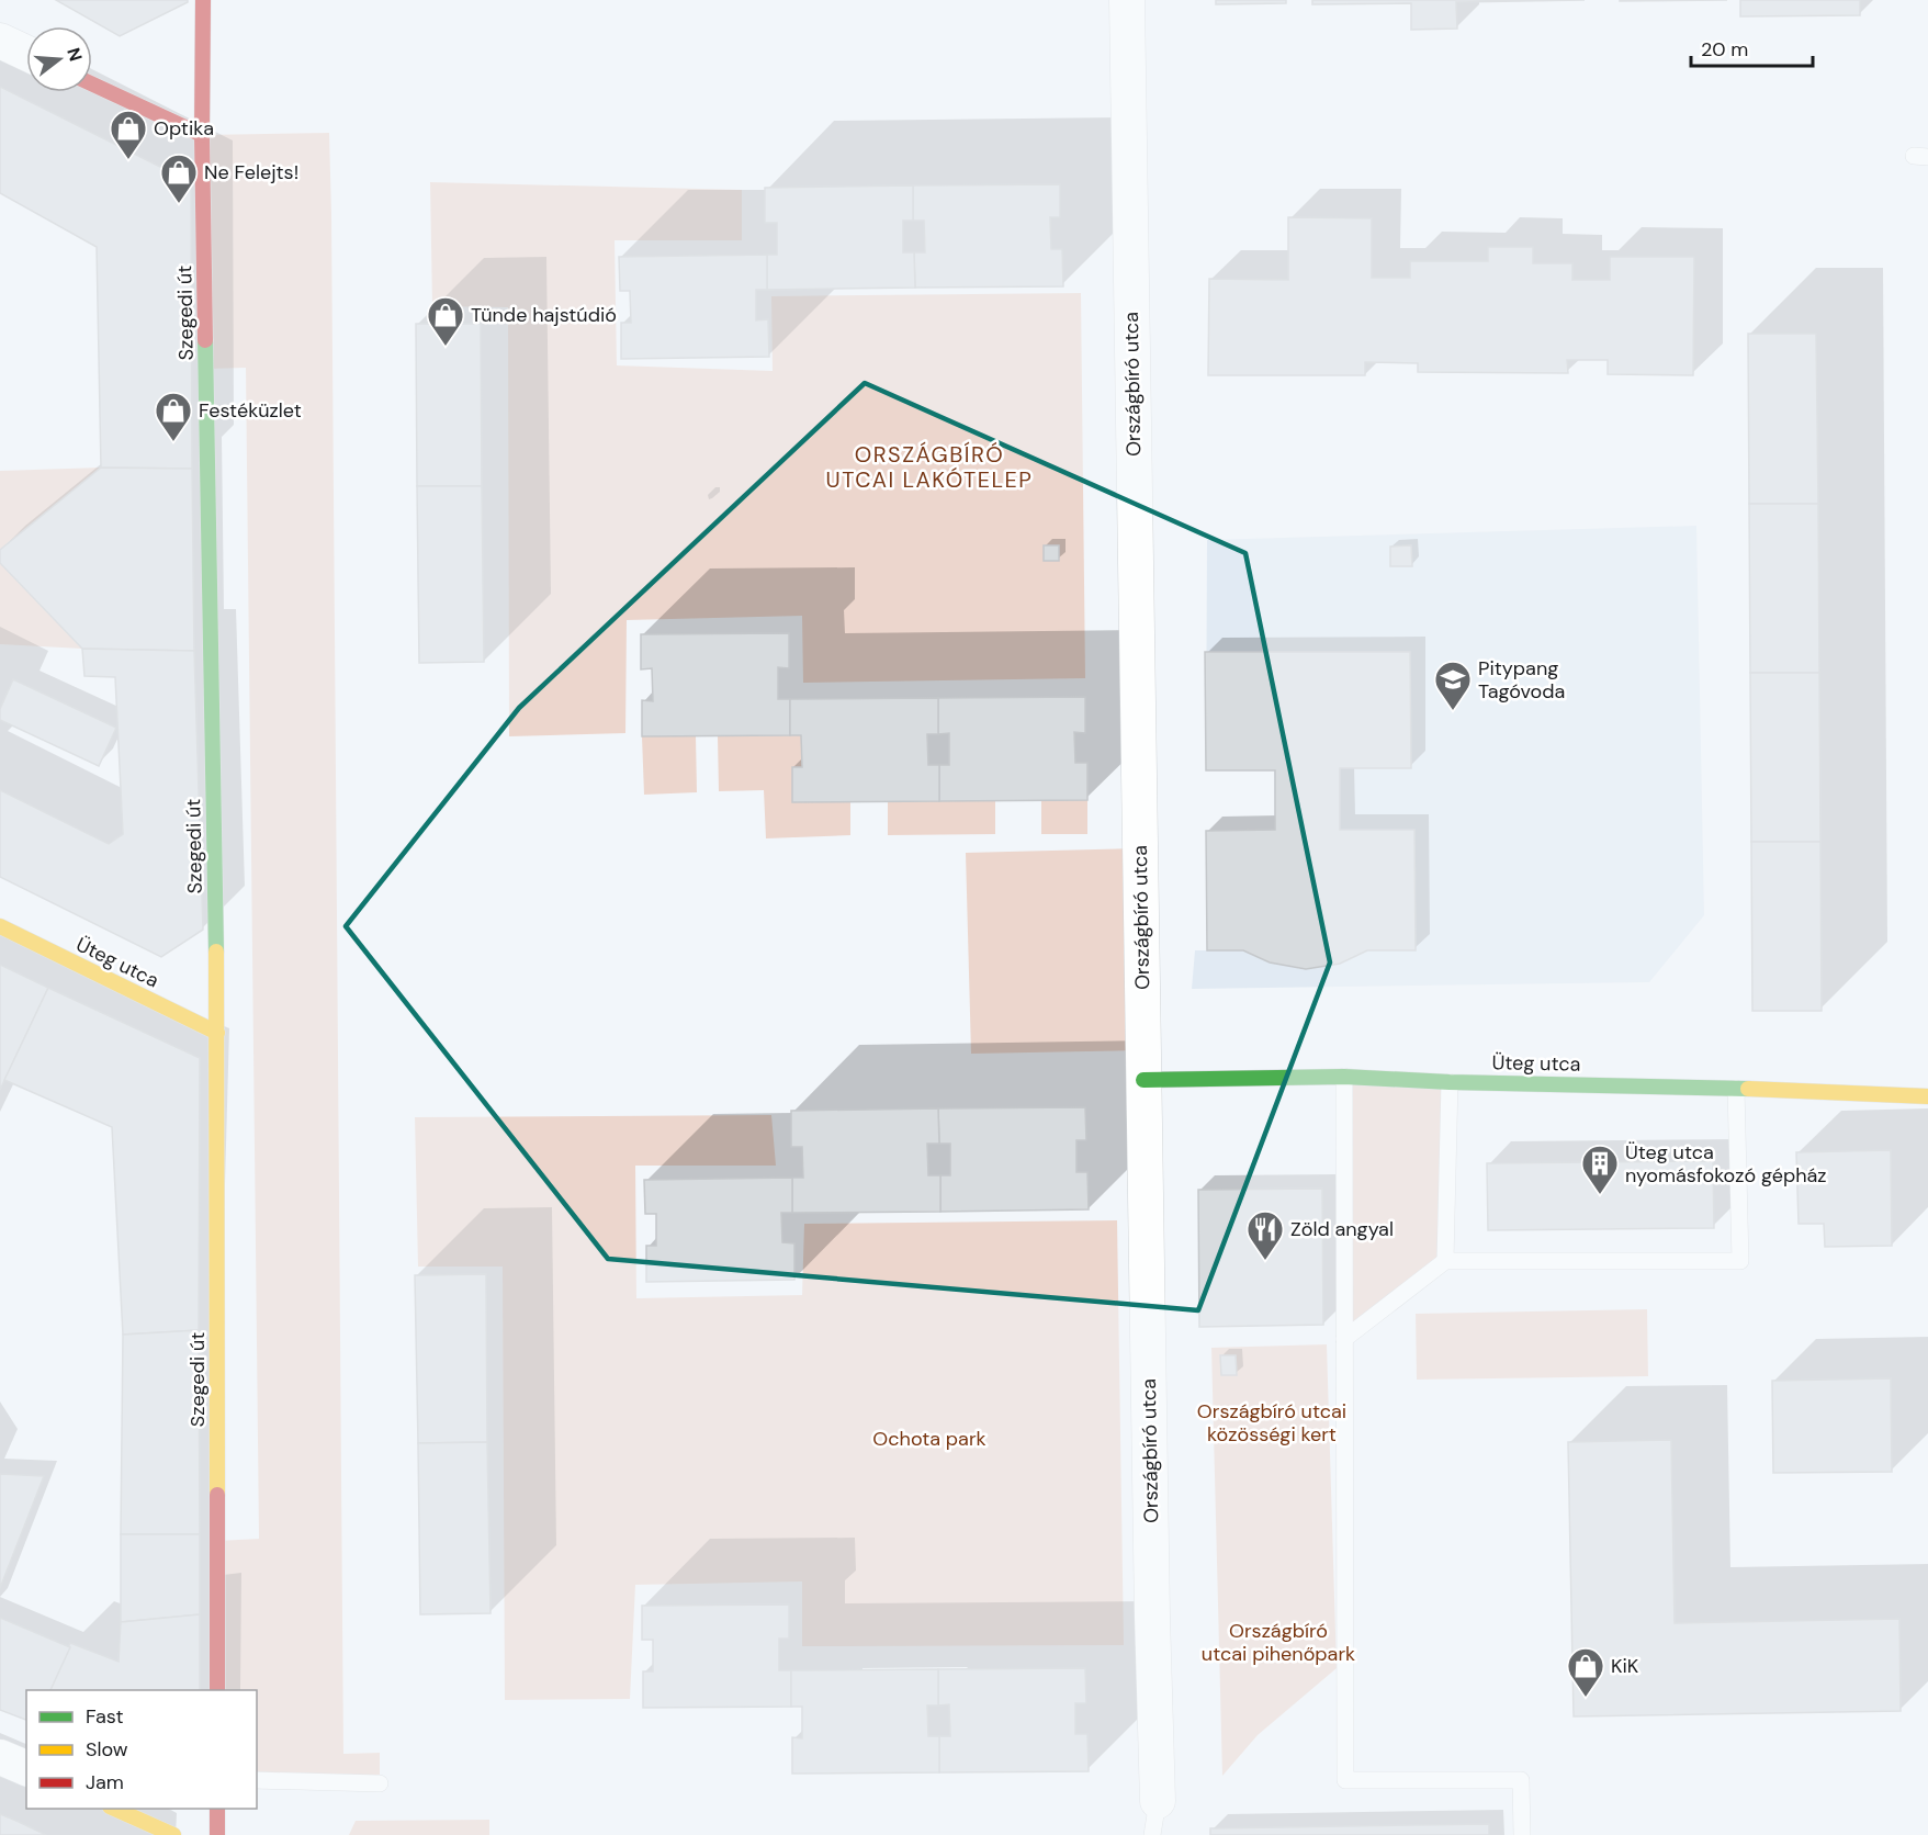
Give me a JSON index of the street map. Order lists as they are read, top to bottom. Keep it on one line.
{"streets":{"street":["Szegedi út","Országbíró utca","Üteg utca"]},"crossings":[["Szegedi út","Üteg utca"],["Országbíró utca","Üteg utca"]],"districts":["ORSZÁGBÍRÓ UTCAI LAKÓTELEP"],"parks":["Országbíró utcai közösségi kert","Ochota park","Országbíró utcai pihenőpark"],"places":{"shop":["Optika","Ne Felejts!","Tünde hajstúdió","Festéküzlet","KiK"],"school or university":["Pitypang Tagóvoda"],"building":["Üteg utca nyomásfokozó gépház"],"restaurant":["Zöld angyal"]},"legend":["Fast","Slow","Jam"],"scale_bar":"20 m","north":"right"}
